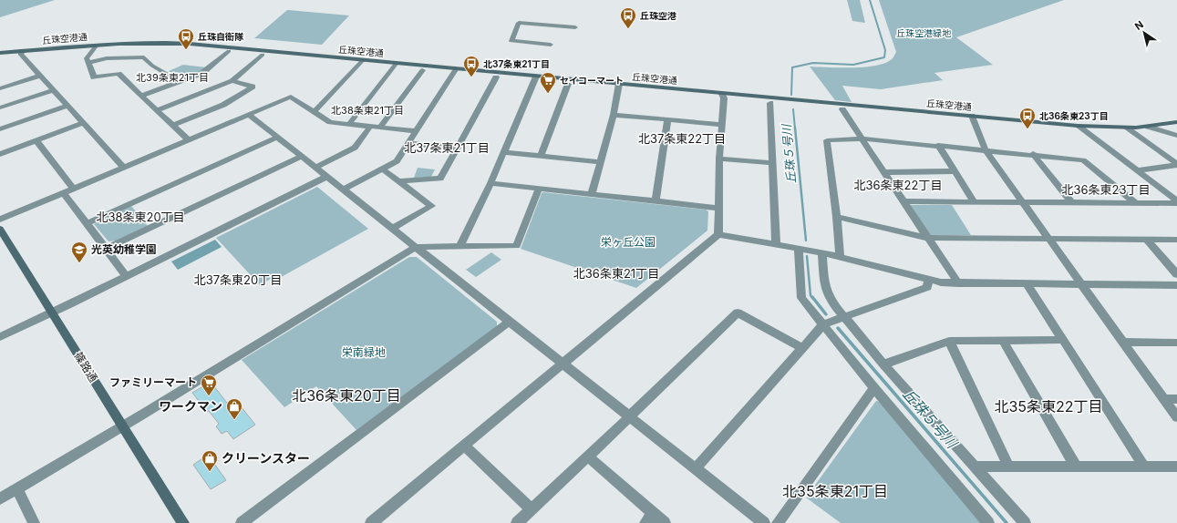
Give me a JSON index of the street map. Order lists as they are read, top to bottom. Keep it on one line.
{"streets":{"main road":["丘珠空港通","篠路通"]},"districts":["北39条東21丁目","北38条東21丁目","北37条東22丁目","北37条東21丁目","北36条東22丁目","北36条東23丁目","北38条東20丁目","北36条東21丁目","北37条東20丁目","北36条東20丁目","北35条東22丁目","北35条東21丁目"],"water":["丘珠５号川"],"parks":["丘珠空港緑地","栄ヶ丘公園","栄南緑地"],"places":{"bus stop":["丘珠空港","丘珠自衛隊","北37条東21丁目","北36条東23丁目"],"supermarket":["セイコーマート","ファミリーマート"],"school or university":["光英幼稚学園"],"shop":["ワークマン","クリーンスター"]},"north":"top left"}
